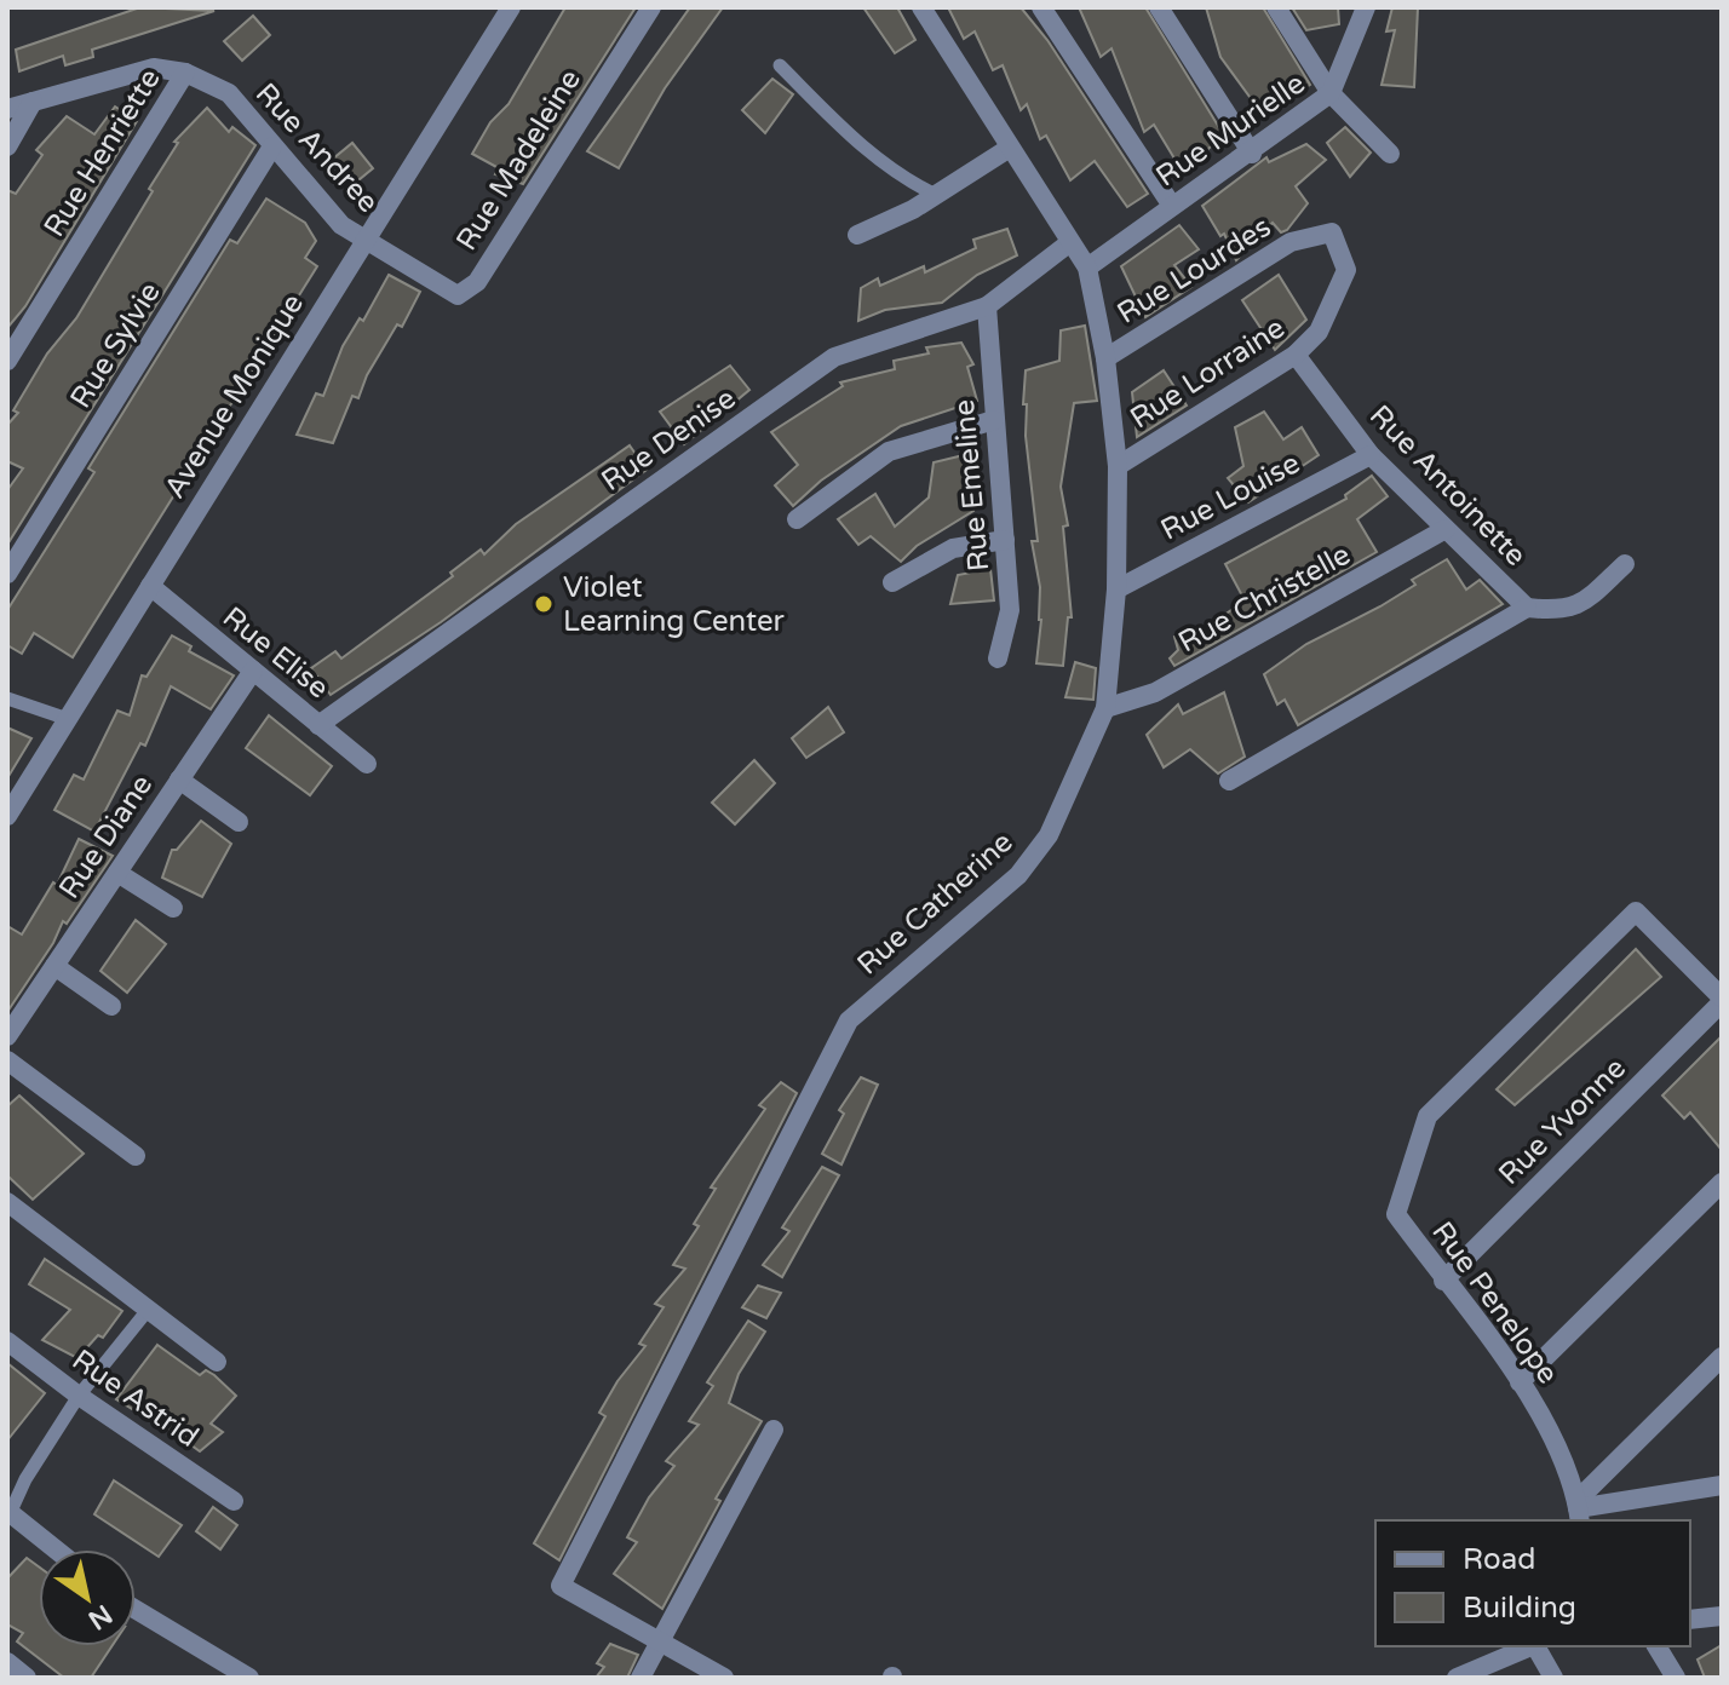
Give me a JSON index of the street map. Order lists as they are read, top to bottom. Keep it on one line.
{"streets":{"street":["Rue Murielle","Rue Andree","Rue Henriette","Rue Madeleine","Rue Lourdes","Rue Sylvie","Rue Lorraine","Avenue Monique","Rue Denise","Rue Emeline","Rue Antoinette","Rue Louise","Rue Christelle","Rue Elise","Rue Diane","Rue Catherine","Rue Yvonne","Rue Penelope","Rue Astrid"]},"crossings":[["Rue Murielle","Rue Catherine"],["Rue Andree","Rue Henriette"],["Rue Andree","Rue Madeleine"],["Rue Andree","Rue Sylvie"],["Rue Andree","Avenue Monique"],["Rue Madeleine","Avenue Monique"],["Rue Lourdes","Rue Lorraine"],["Rue Lourdes","Rue Catherine"],["Rue Lorraine","Rue Antoinette"],["Rue Lorraine","Rue Catherine"],["Avenue Monique","Rue Elise"],["Rue Denise","Rue Emeline"],["Rue Denise","Rue Elise"],["Rue Denise","Rue Catherine"],["Rue Antoinette","Rue Louise"],["Rue Antoinette","Rue Christelle"],["Rue Louise","Rue Catherine"],["Rue Christelle","Rue Catherine"],["Rue Elise","Rue Diane"],["Rue Yvonne","Rue Penelope"]],"places":["Violet Learning Center"],"legend":["Road","Building"],"north":"bottom right"}
